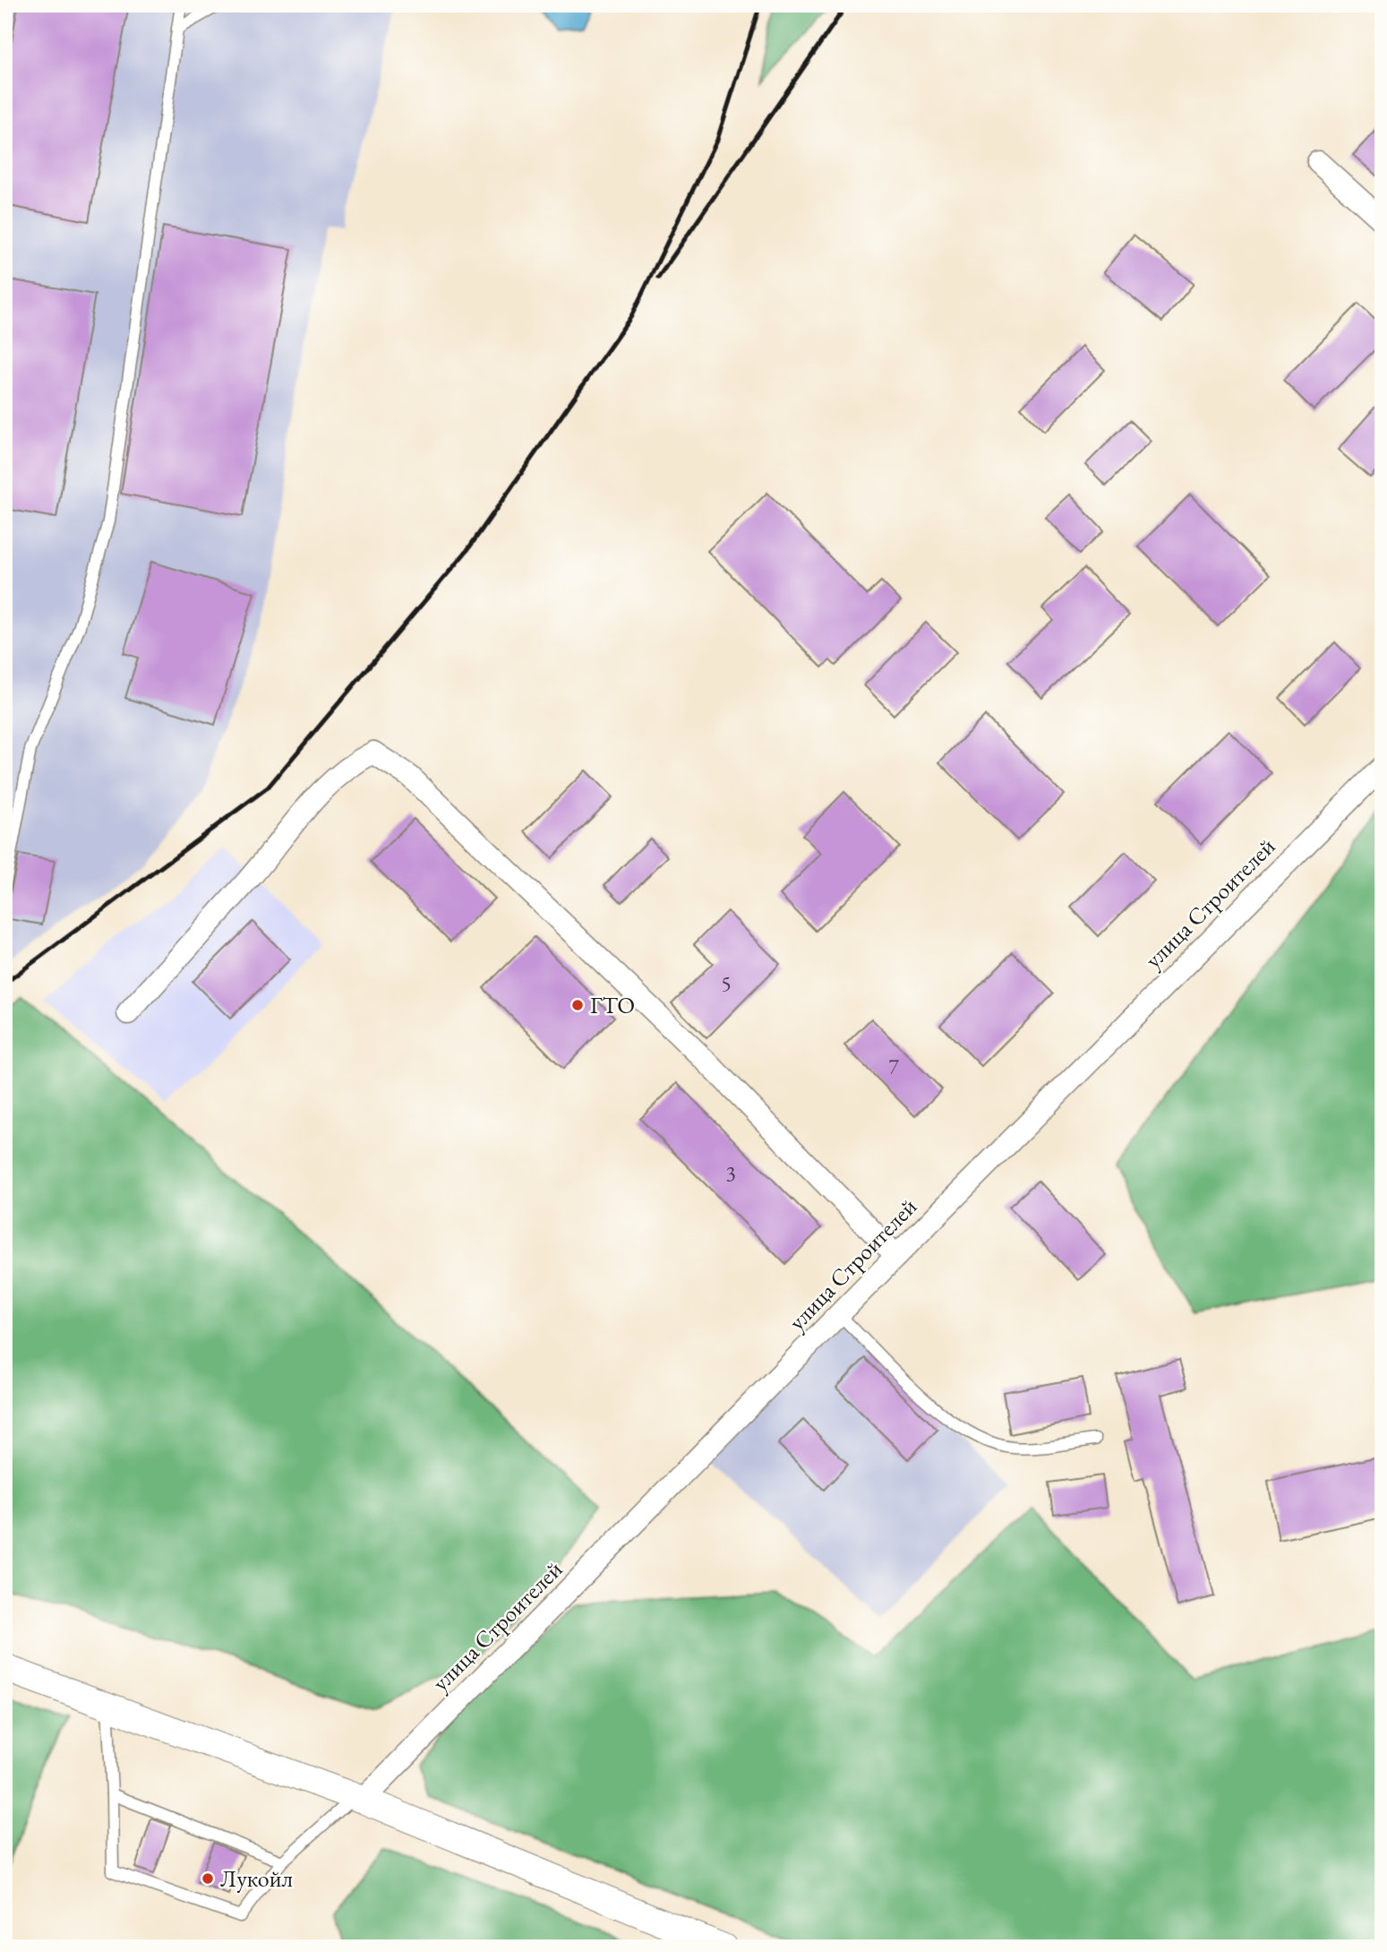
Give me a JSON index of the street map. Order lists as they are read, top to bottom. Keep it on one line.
{"streets":{"street":["улица Строителей"]},"places":["ГТО","Лукойл"],"house_numbers":["5","7","3"]}
